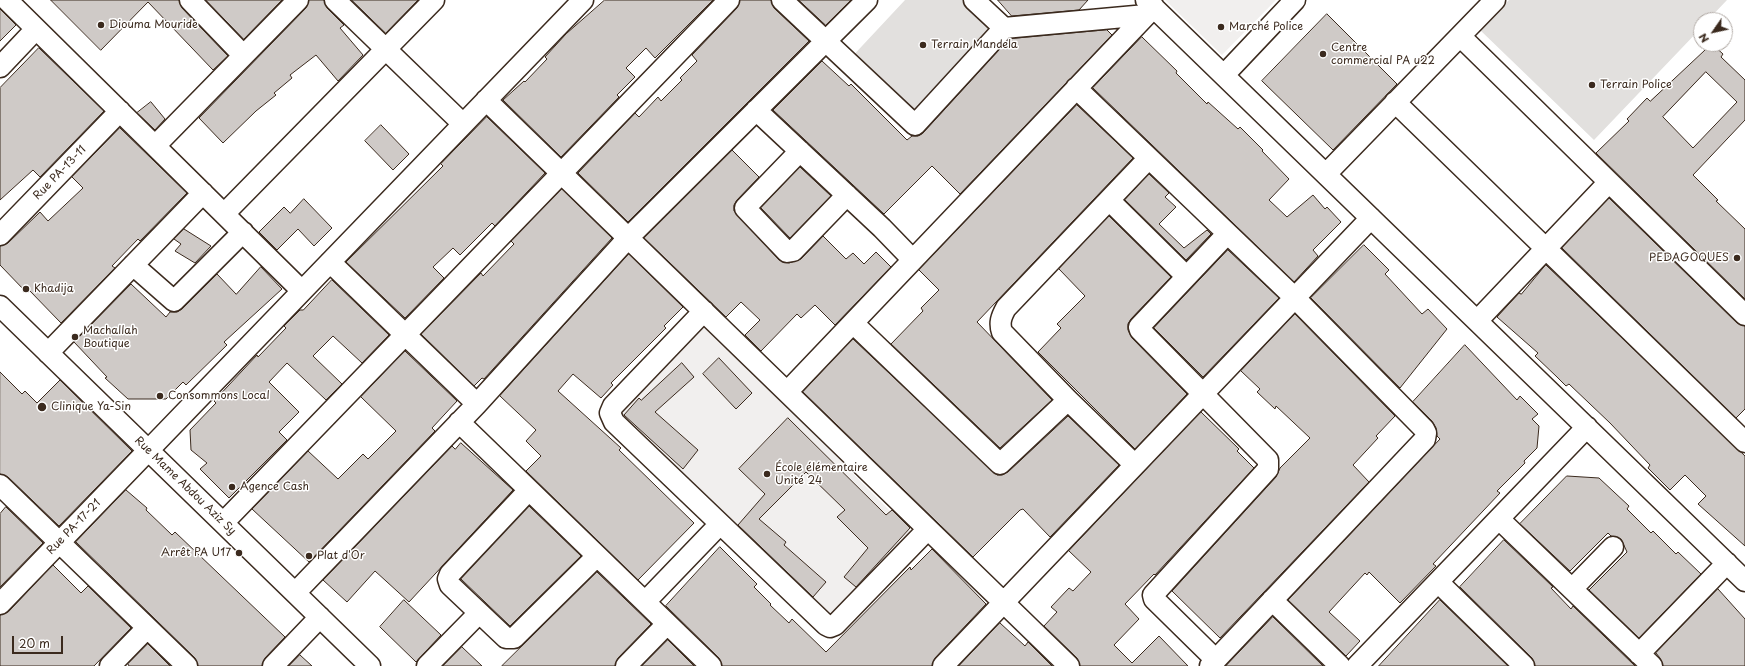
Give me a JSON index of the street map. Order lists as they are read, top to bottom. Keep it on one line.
{"streets":{"street":["Rue PA-13-11","Rue Mame Abdou Aziz Sy","Rue PA-17-21"]},"crossings":[["Rue Mame Abdou Aziz Sy","Rue PA-17-21"]],"places":["Diouma Mouride","Marché Police","Terrain Mandela","Centre commercial PA u22","Terrain Police","PEDAGOQUES","Khadija","Machallah Boutique","Consommons Local","Clinique Ya-Sin","École élémentaire Unité 24","Agence Cash","Arrêt PA U17","Plat d'Or"],"scale_bar":"20 m","north":"bottom left"}
